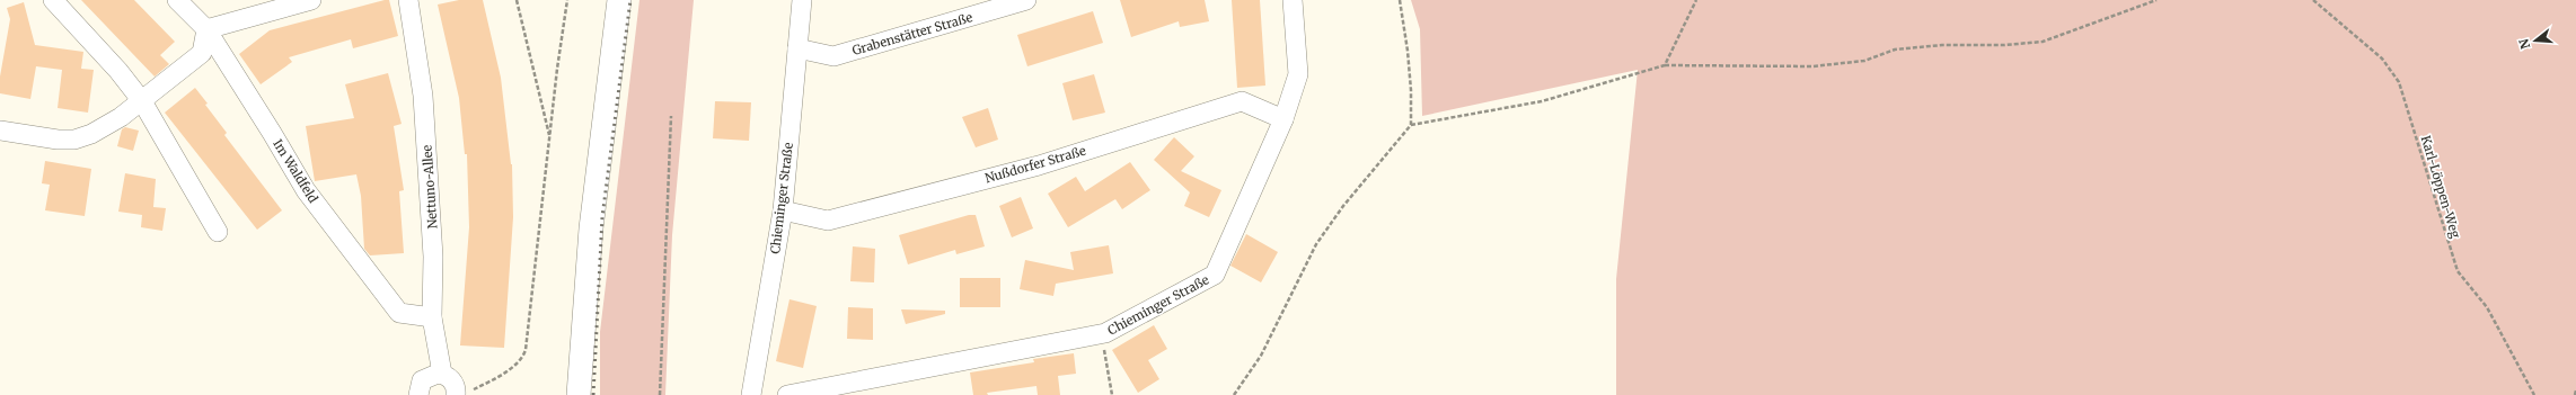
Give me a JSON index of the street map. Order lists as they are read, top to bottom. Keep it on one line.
{"streets":{"street":["Grabenstätter Straße","Nußdorfer Straße","Im Waldfeld","Nettuno-Allee","Chieminger Straße"],"path":["Karl-Löppen-Weg"]},"crossings":[["Grabenstätter Straße","Chieminger Straße"],["Nußdorfer Straße","Chieminger Straße"],["Im Waldfeld","Nettuno-Allee"]],"north":"left"}
